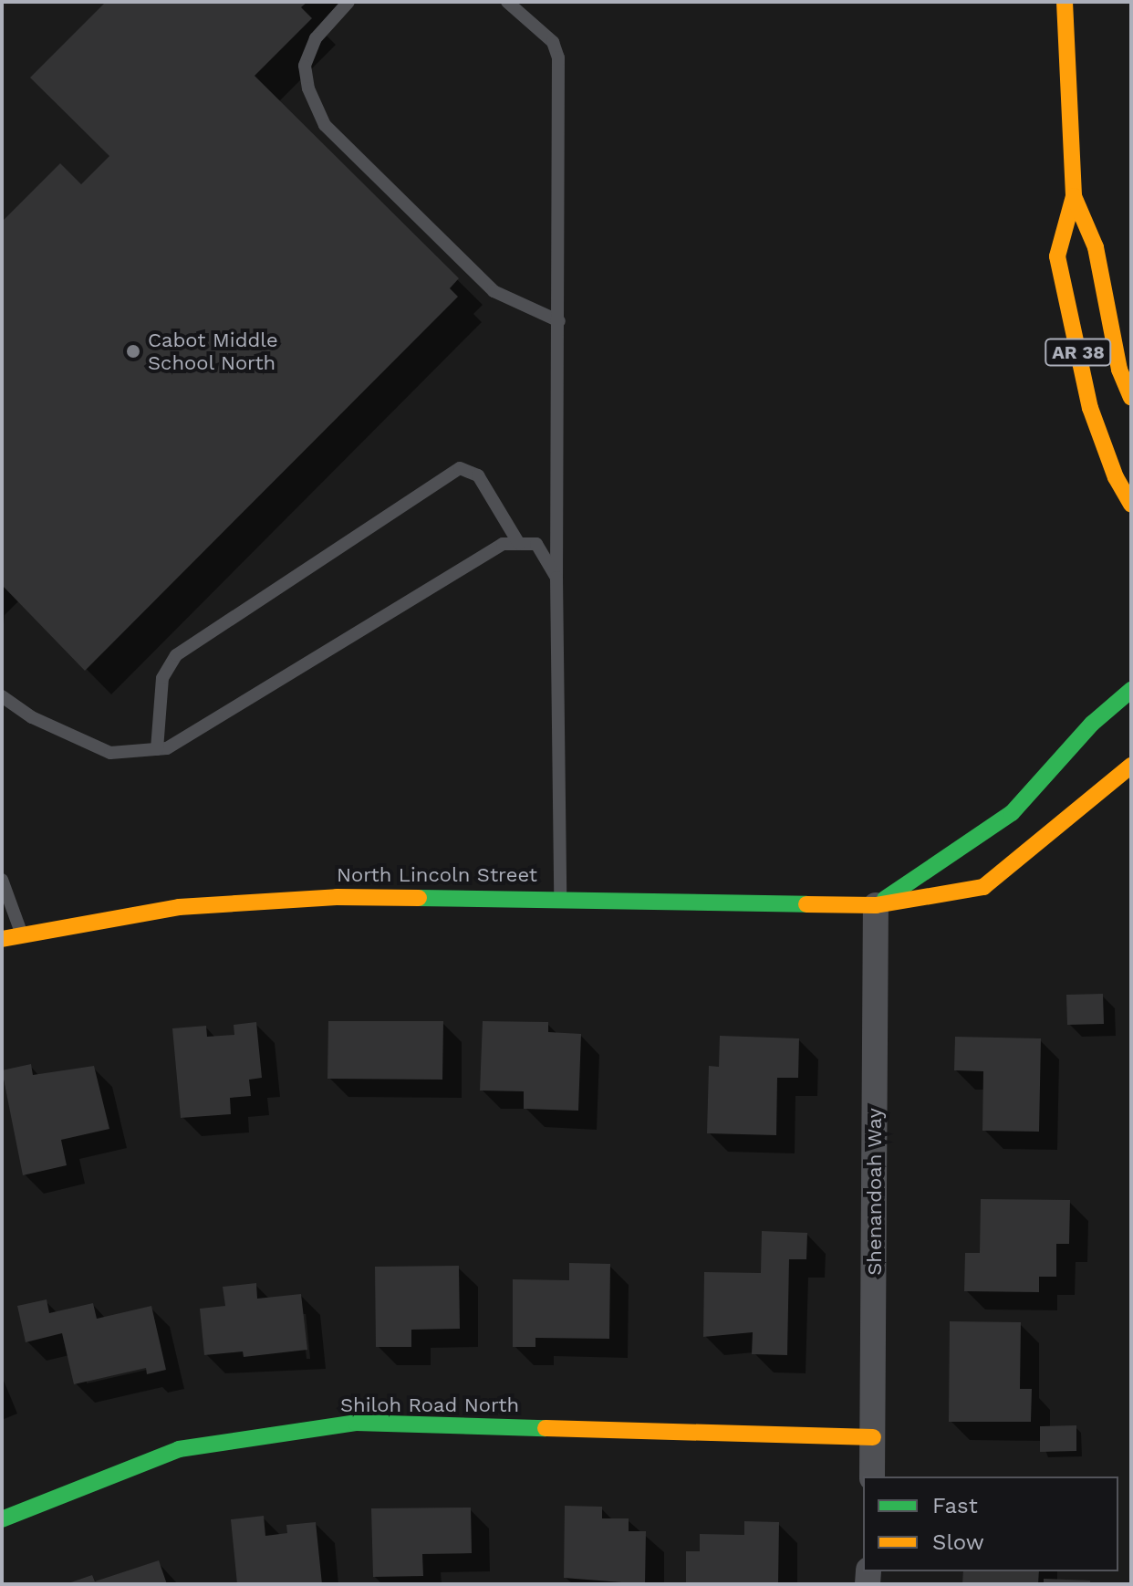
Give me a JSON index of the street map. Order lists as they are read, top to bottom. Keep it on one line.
{"streets":{"street":["AR 38","North Lincoln Street","Shenandoah Way","Shiloh Road North"]},"crossings":[["North Lincoln Street","Shenandoah Way"],["Shenandoah Way","Shiloh Road North"]],"places":["Cabot Middle School North"],"legend":["Fast","Slow"]}
